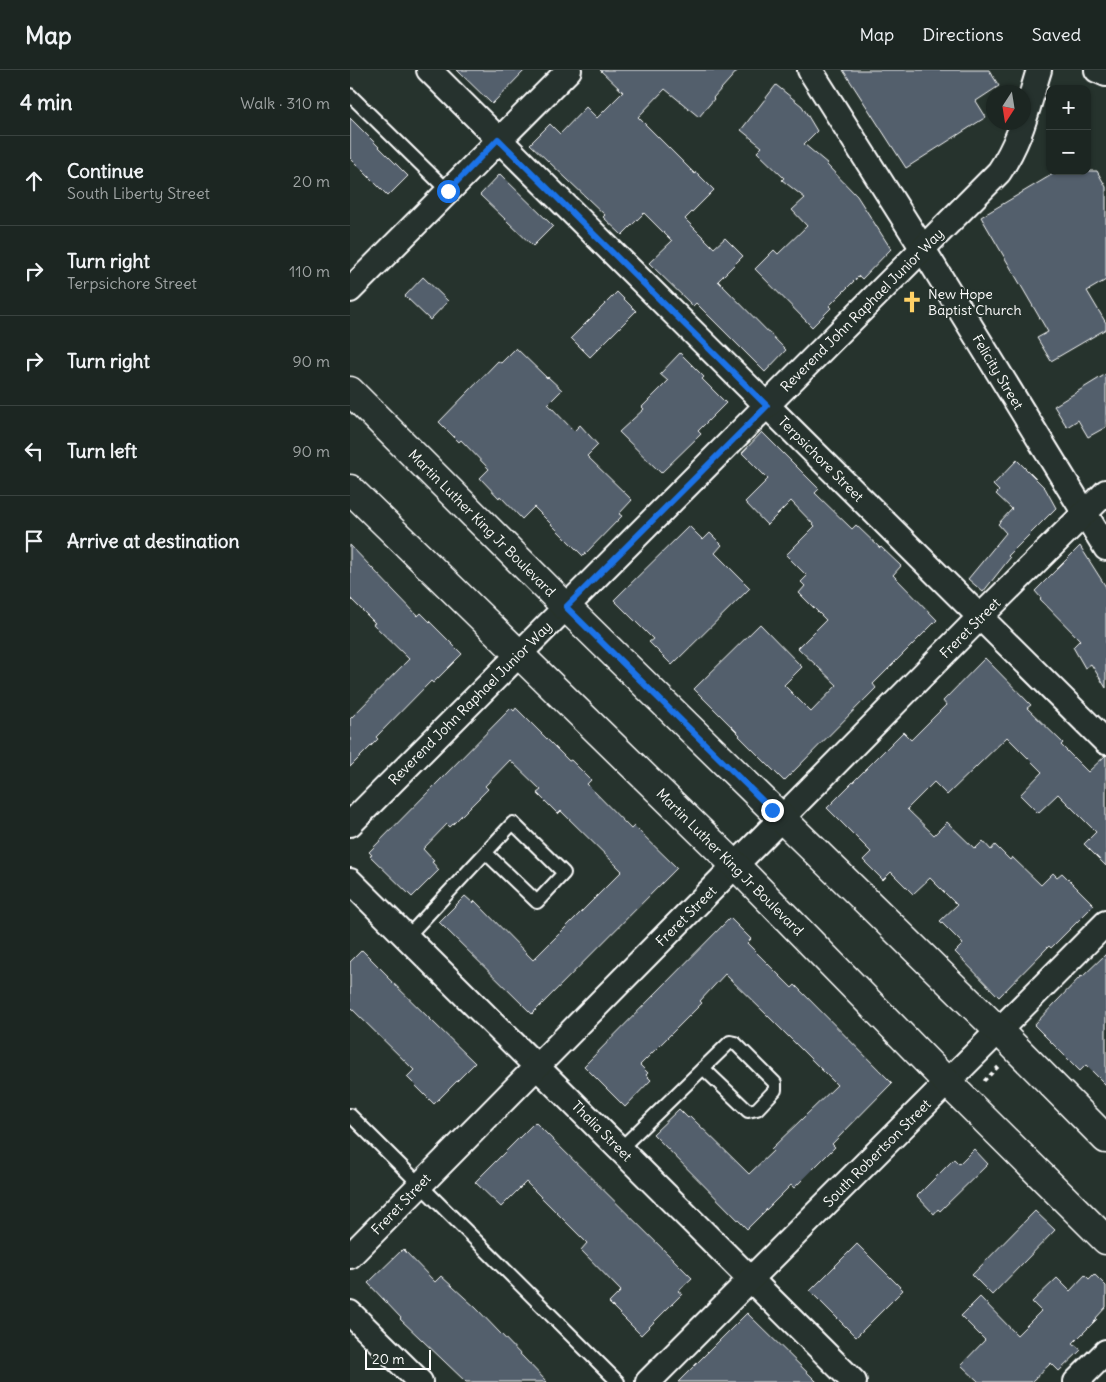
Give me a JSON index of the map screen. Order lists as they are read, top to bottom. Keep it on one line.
{"streets":{"street":["Reverend John Raphael Junior Way","Felicity Street","Terpsichore Street","Martin Luther King Jr Boulevard","Freret Street","Thalia Street","South Robertson Street"]},"crossings":[["Reverend John Raphael Junior Way","Felicity Street"],["Reverend John Raphael Junior Way","Terpsichore Street"],["Reverend John Raphael Junior Way","Martin Luther King Jr Boulevard"],["Felicity Street","Freret Street"],["Terpsichore Street","Freret Street"],["Martin Luther King Jr Boulevard","Freret Street"],["Martin Luther King Jr Boulevard","South Robertson Street"],["Freret Street","Thalia Street"],["Thalia Street","South Robertson Street"]],"places":{"church":["New Hope Baptist Church"]},"scale_bar":"20 m","north":"bottom","page":{"header":"Map","nav":["Map","Directions","Saved"],"heading":["4 min","Walk · 310 m"],"map_buttons":["+","−"],"list":[["Continue","South Liberty Street","20 m"],["Turn right","Terpsichore Street","110 m"],["Turn right","90 m"],["Turn left","90 m"],"Arrive at destination"],"scale":"20 m"}}
